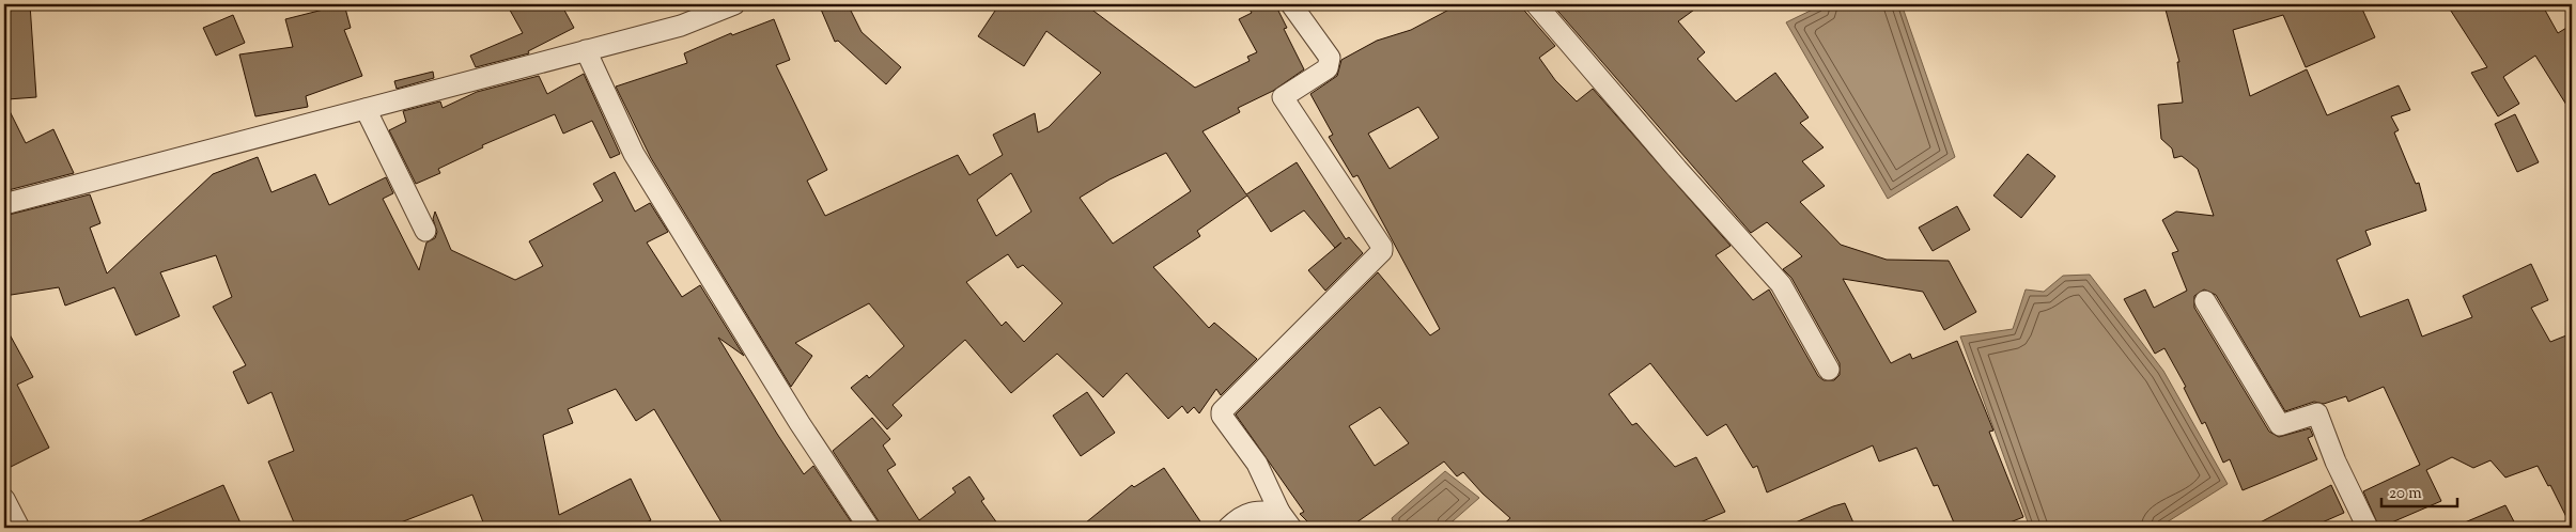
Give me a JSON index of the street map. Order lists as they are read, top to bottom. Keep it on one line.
{"scale_bar":"20 m"}
